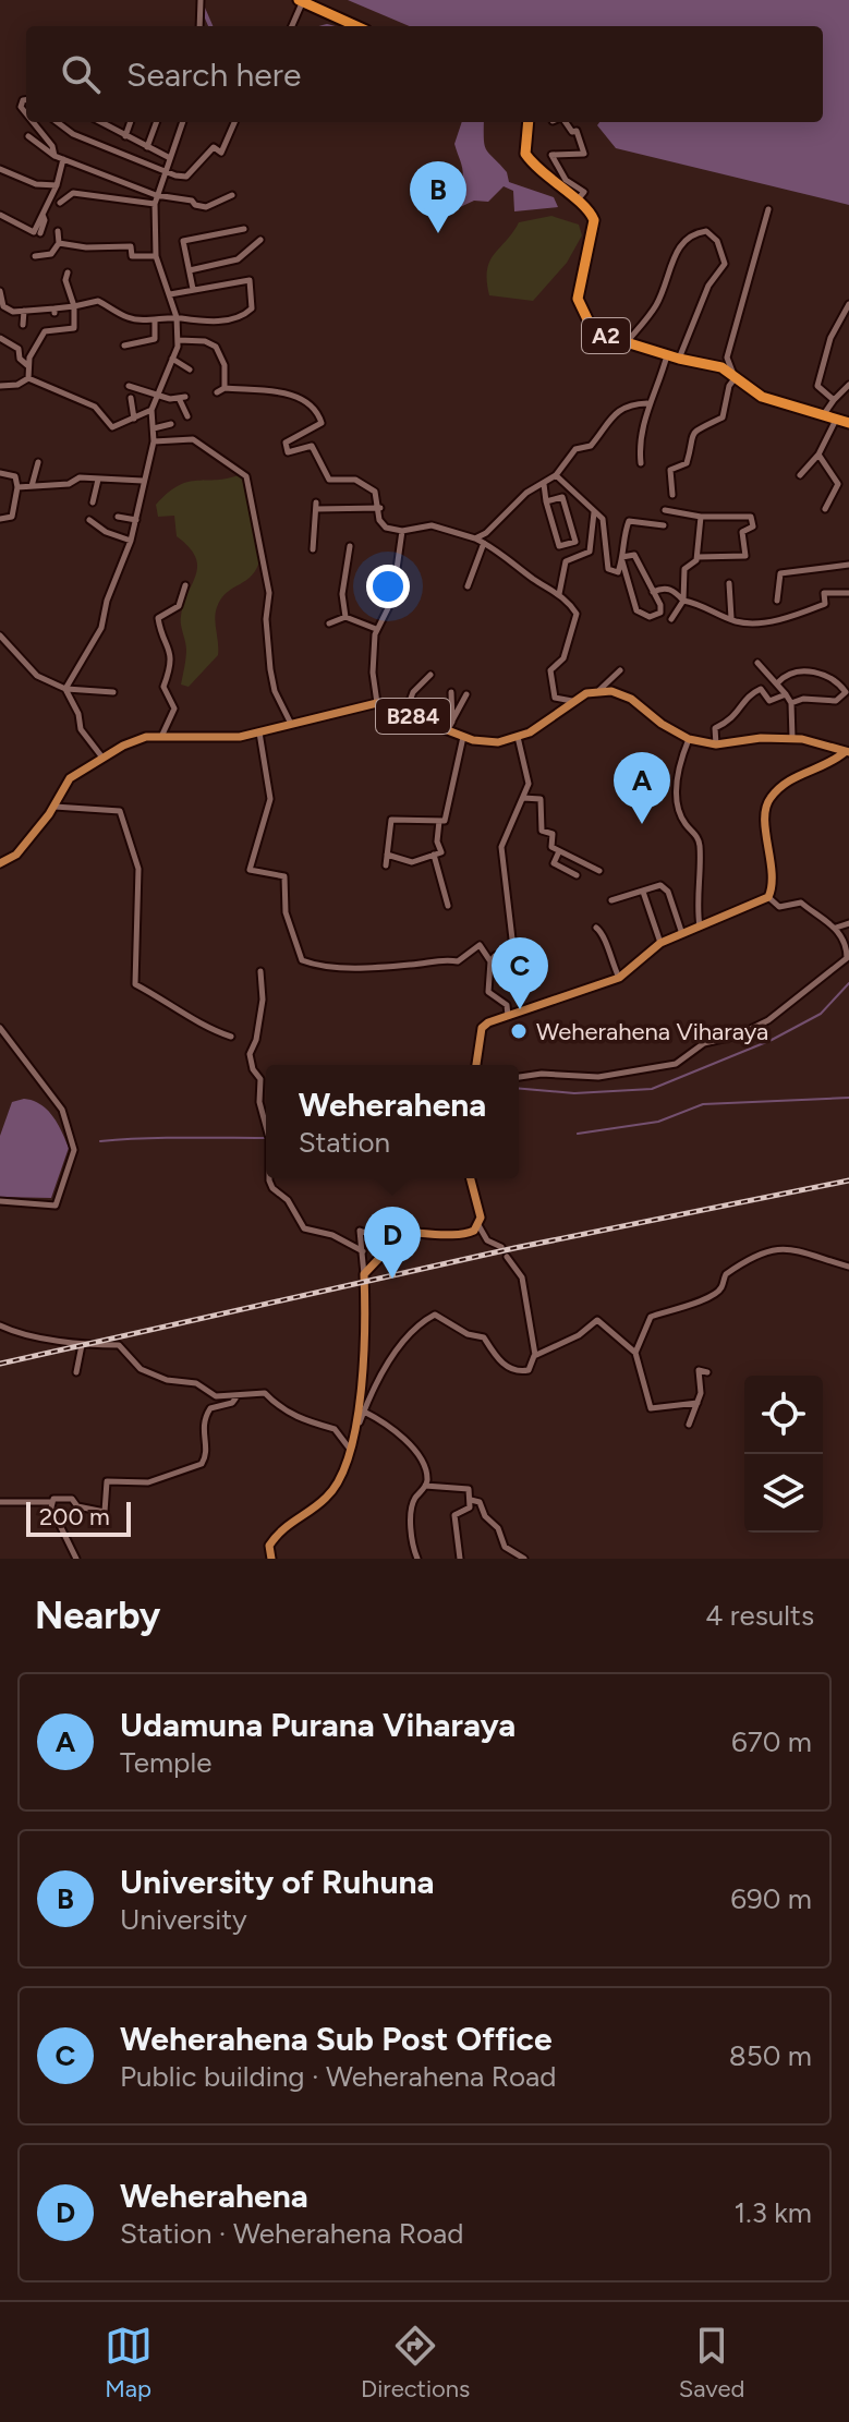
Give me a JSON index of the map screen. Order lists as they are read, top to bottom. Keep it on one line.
{"streets":{"highway":["A2"],"main road":["B284"]},"places":["Weherahena Viharaya"],"scale_bar":"200 m","page":{"search":"Search here","pins":["B","A","C","D"],"popup":["Weherahena","Station"],"scale":"200 m","heading":["Nearby","4 results"],"list":[{"mark":"A","name":"Udamuna Purana Viharaya","note":"Temple","value":"670 m"},{"mark":"B","name":"University of Ruhuna","note":"University","value":"690 m"},{"mark":"C","name":"Weherahena Sub Post Office","note":"Public building · Weherahena Road","value":"850 m"},{"mark":"D","name":"Weherahena","note":"Station · Weherahena Road","value":"1.3 km"}],"nav":["Map","Directions","Saved"]}}
